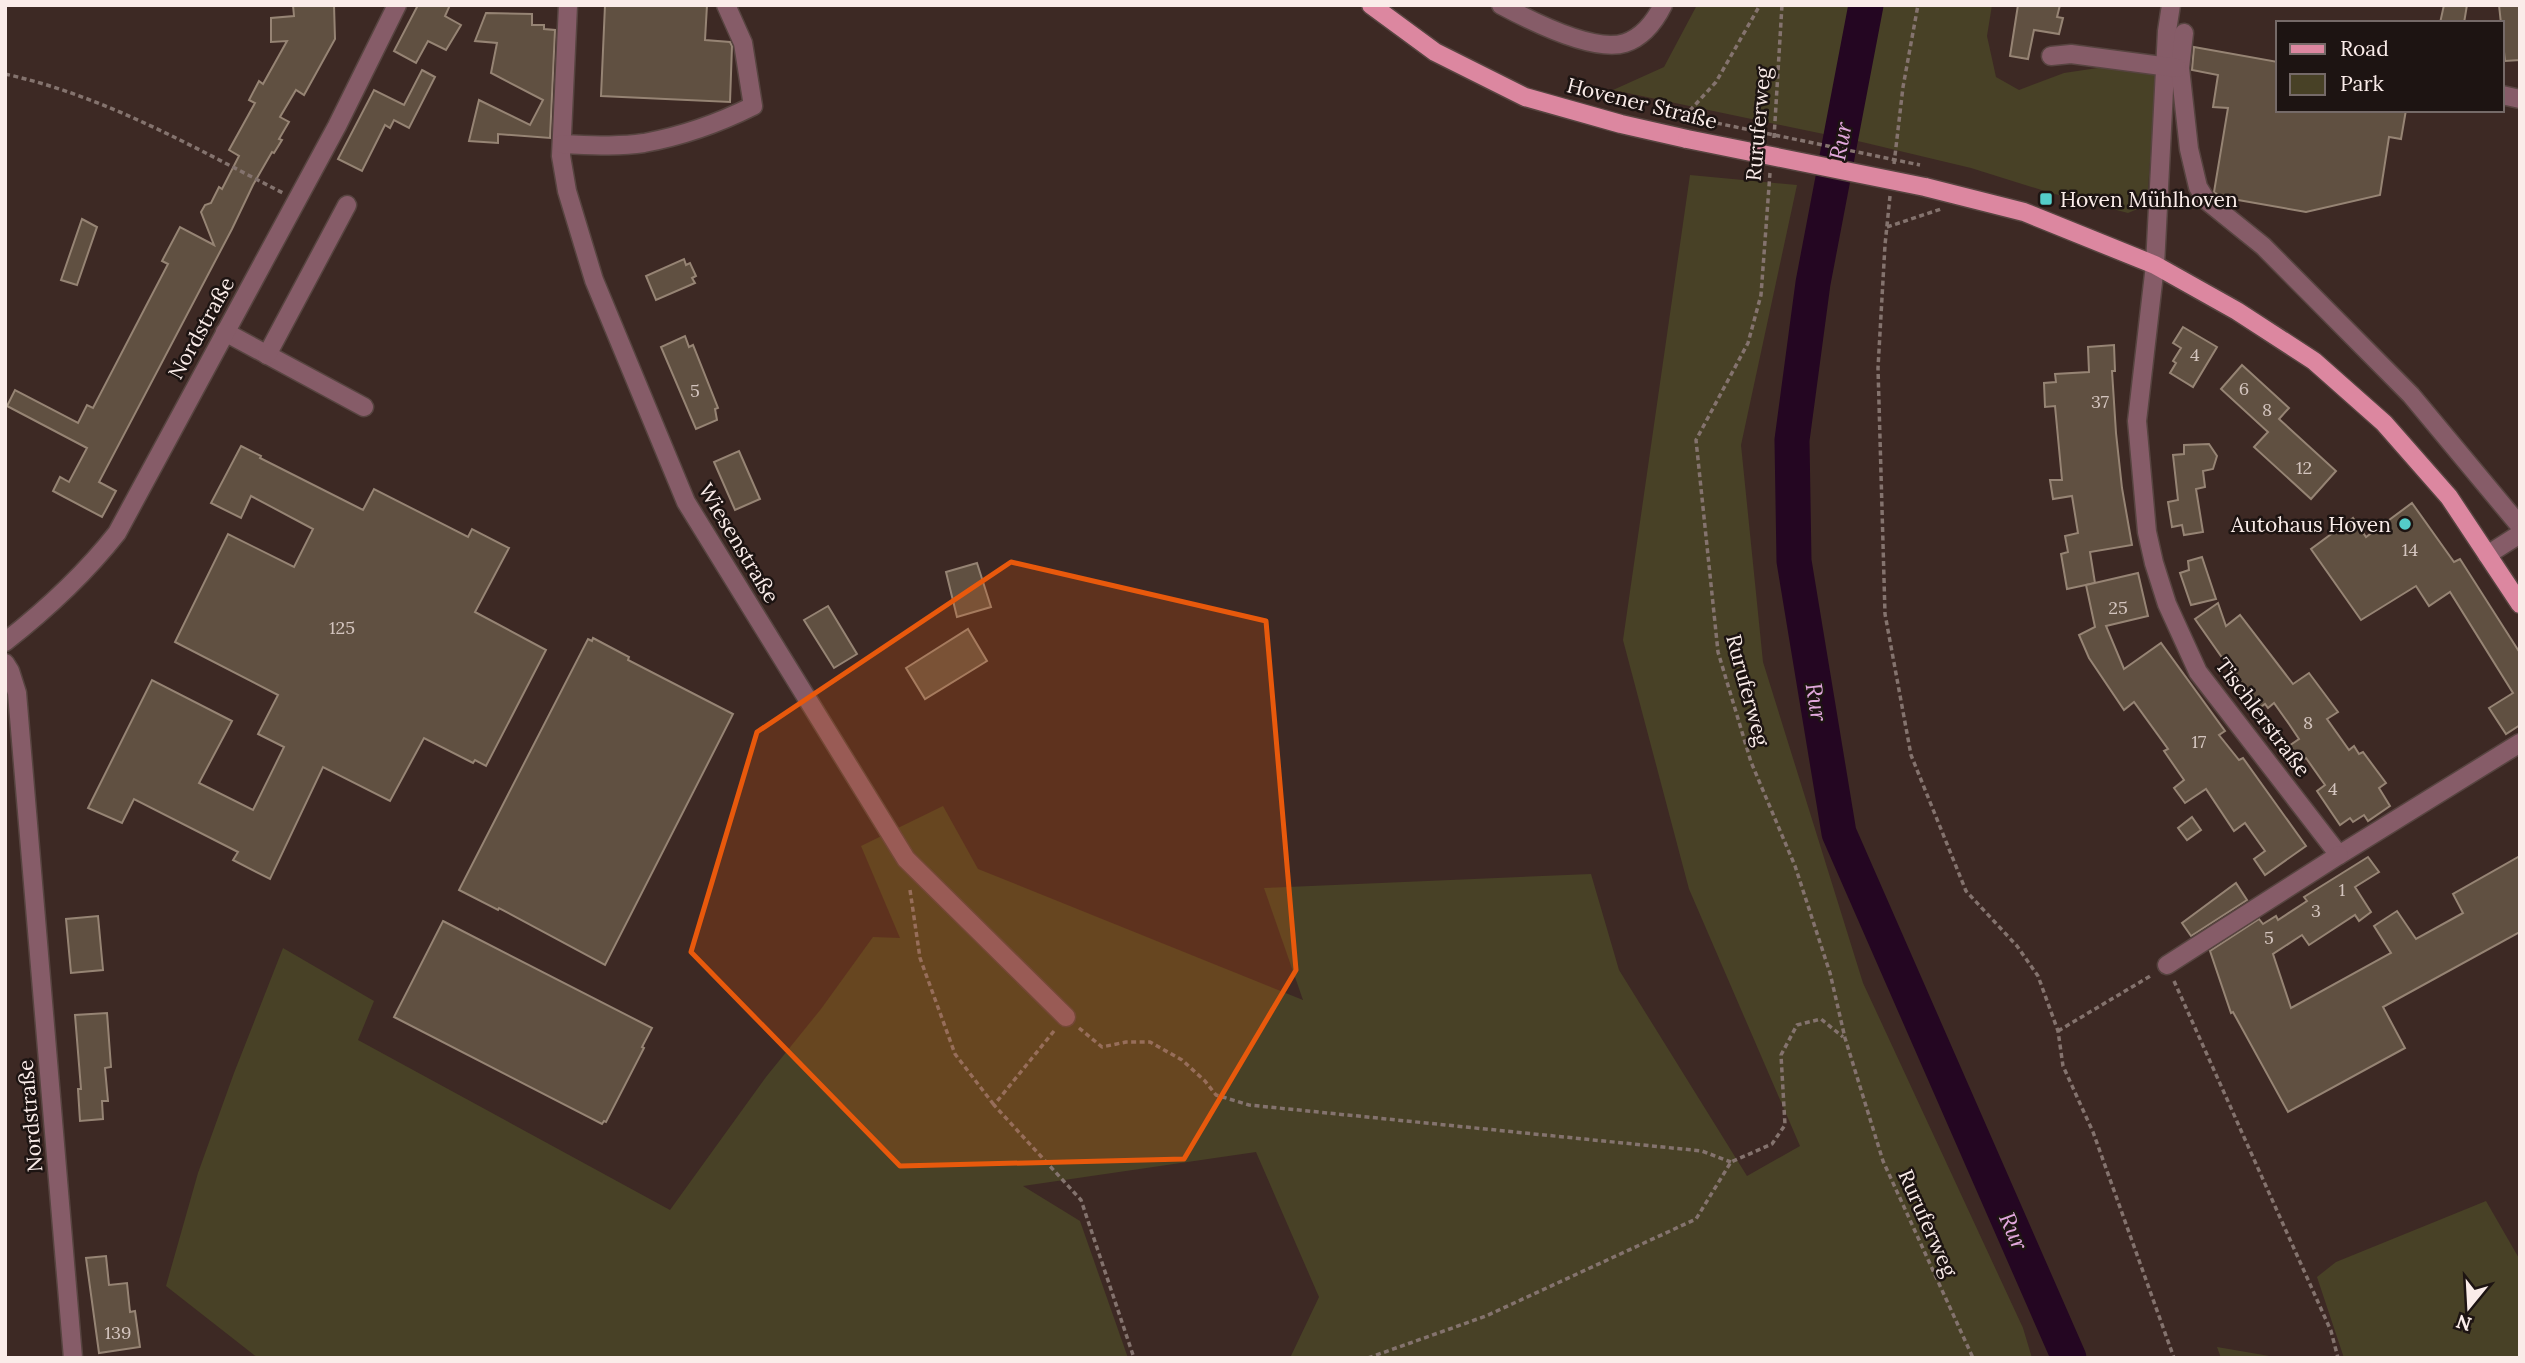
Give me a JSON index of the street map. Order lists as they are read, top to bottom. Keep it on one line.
{"streets":{"main road":["Hovener Straße"],"street":["Nordstraße","Wiesenstraße","Tischlerstraße"],"path":["Ruruferweg"]},"crossings":[["Hovener Straße","Tischlerstraße"]],"water":["Rur"],"places":{"transit":["Hoven Mühlhoven"],"other":["Autohaus Hoven"]},"house_numbers":["4","6","5","37","8","12","14","25","125","8","17","4","1","3","5","139"],"legend":["Road","Park"],"north":"bottom"}
